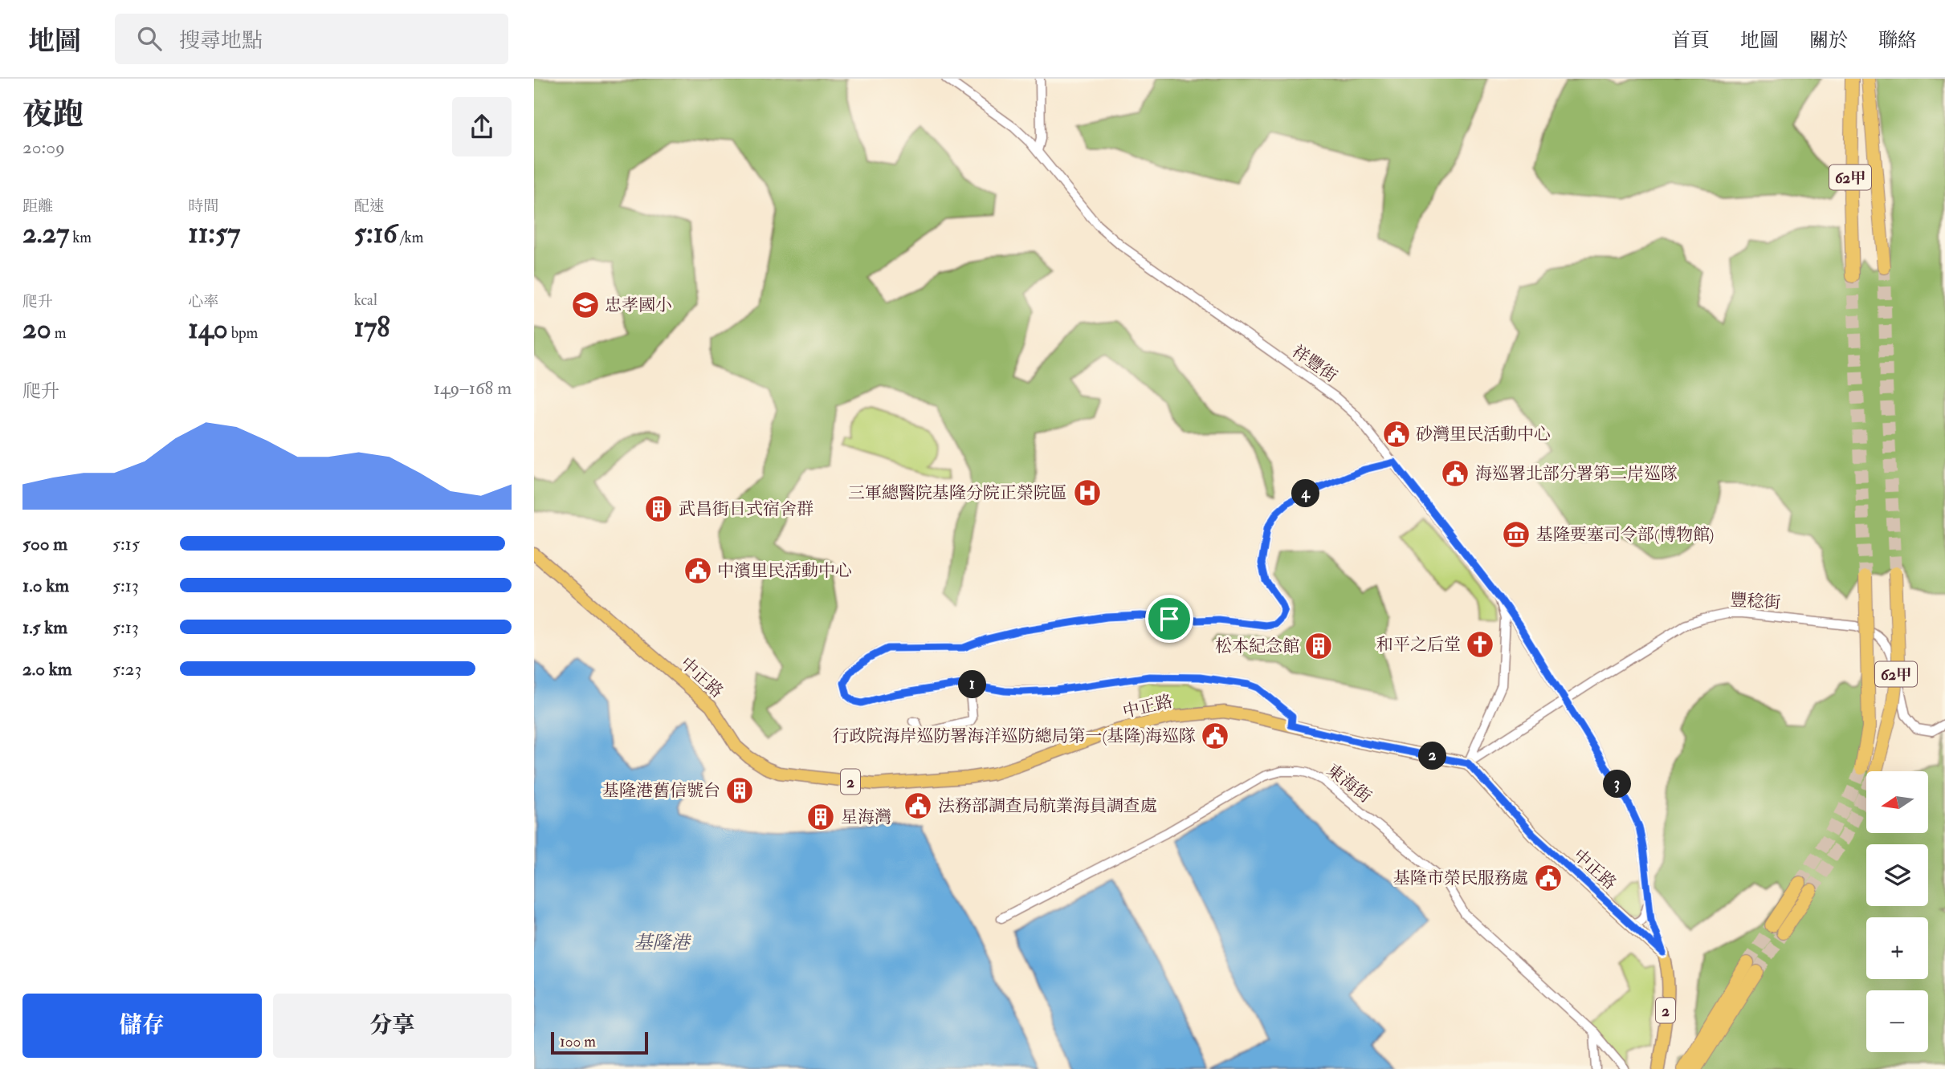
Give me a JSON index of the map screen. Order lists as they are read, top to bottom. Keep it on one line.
{"streets":{"highway":["62甲"],"main road":["中正路","2"],"street":["祥豐街","豐稔街","東海街"]},"crossings":[["祥豐街","豐稔街"],["祥豐街","中正路"],["豐稔街","中正路"],["中正路","2"]],"water":["基隆港"],"places":{"school or university":["忠孝國小"],"public building":["砂灣里民活動中心","海巡署北部分署第二岸巡隊","中濱里民活動中心","行政院海岸巡防署海洋巡防總局第一(基隆)海巡隊","法務部調查局航業海員調查處","基隆市榮民服務處"],"hospital":["三軍總醫院基隆分院正榮院區"],"building":["武昌街日式宿舍群","松本紀念館","基隆港舊信號台","星海灣"],"museum":["基隆要塞司令部(博物館)"],"church":["和平之后堂"]},"scale_bar":"100 m","north":"left","page":{"header":"地圖","search":"搜尋地點","nav":["首頁","地圖","關於","聯絡"],"heading":["夜跑","20:09"],"stats":[["距離","2.27 km"],["時間","11:57"],["配速","5:16 /km"],["爬升","20 m"],["心率","140 bpm"],["kcal","178"]],"chart":["爬升","149–168 m"],"pins":["4","1","2","3"],"list":[{"name":"500 m","note":"5:15"},{"name":"1.0 km","note":"5:13"},{"name":"1.5 km","note":"5:13"},{"name":"2.0 km","note":"5:23"}],"map_buttons":["+","−"],"buttons":["儲存","分享"],"scale":"100 m"}}
